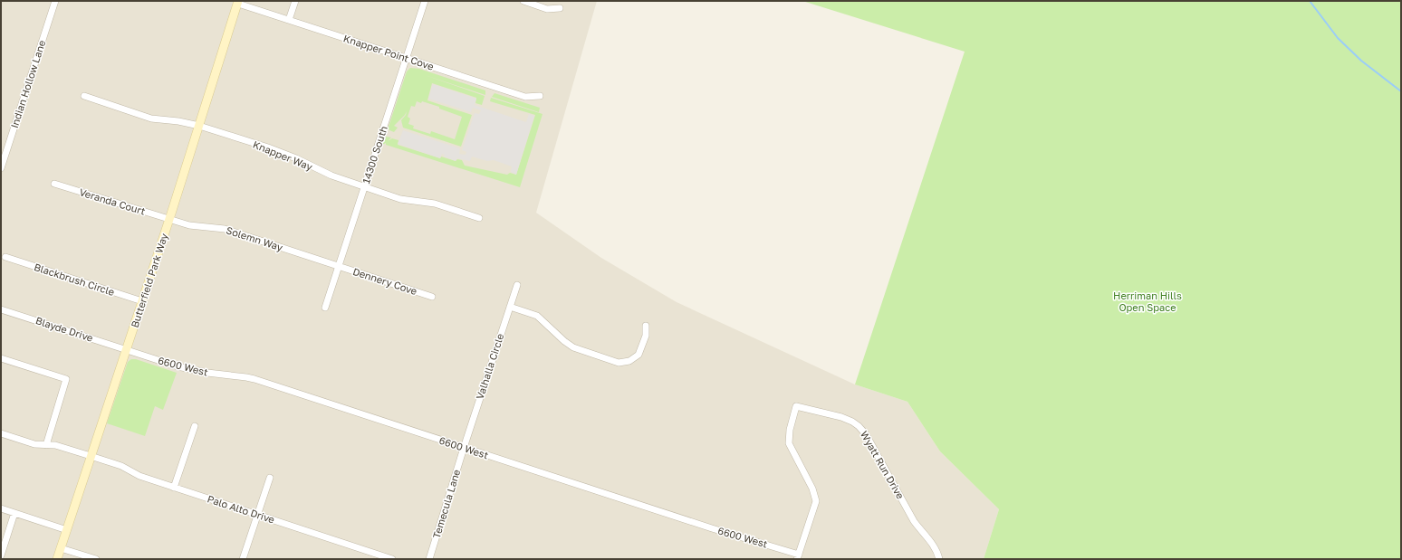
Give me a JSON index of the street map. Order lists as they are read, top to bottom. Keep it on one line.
{"streets":{"street":["Knapper Point Cove","Indian Hollow Lane","14300 South","Knapper Way","Veranda Court","Solemn Way","Blackbrush Circle","Butterfield Park Way","Dennery Cove","Blayde Drive","6600 West","Valhalla Circle","Wyatt Run Drive","Temecula Lane","Palo Alto Drive"]},"crossings":[["Knapper Point Cove","14300 South"],["Knapper Point Cove","Butterfield Park Way"],["14300 South","Knapper Way"],["14300 South","Solemn Way"],["14300 South","Dennery Cove"],["Knapper Way","Butterfield Park Way"],["Veranda Court","Solemn Way"],["Veranda Court","Butterfield Park Way"],["Solemn Way","Butterfield Park Way"],["Solemn Way","Dennery Cove"],["Blackbrush Circle","Butterfield Park Way"],["Butterfield Park Way","Blayde Drive"],["Butterfield Park Way","6600 West"],["Butterfield Park Way","Palo Alto Drive"],["Blayde Drive","6600 West"],["6600 West","Valhalla Circle"],["6600 West","Wyatt Run Drive"],["6600 West","Temecula Lane"],["Valhalla Circle","Temecula Lane"]],"parks":["Herriman Hills Open Space"]}
